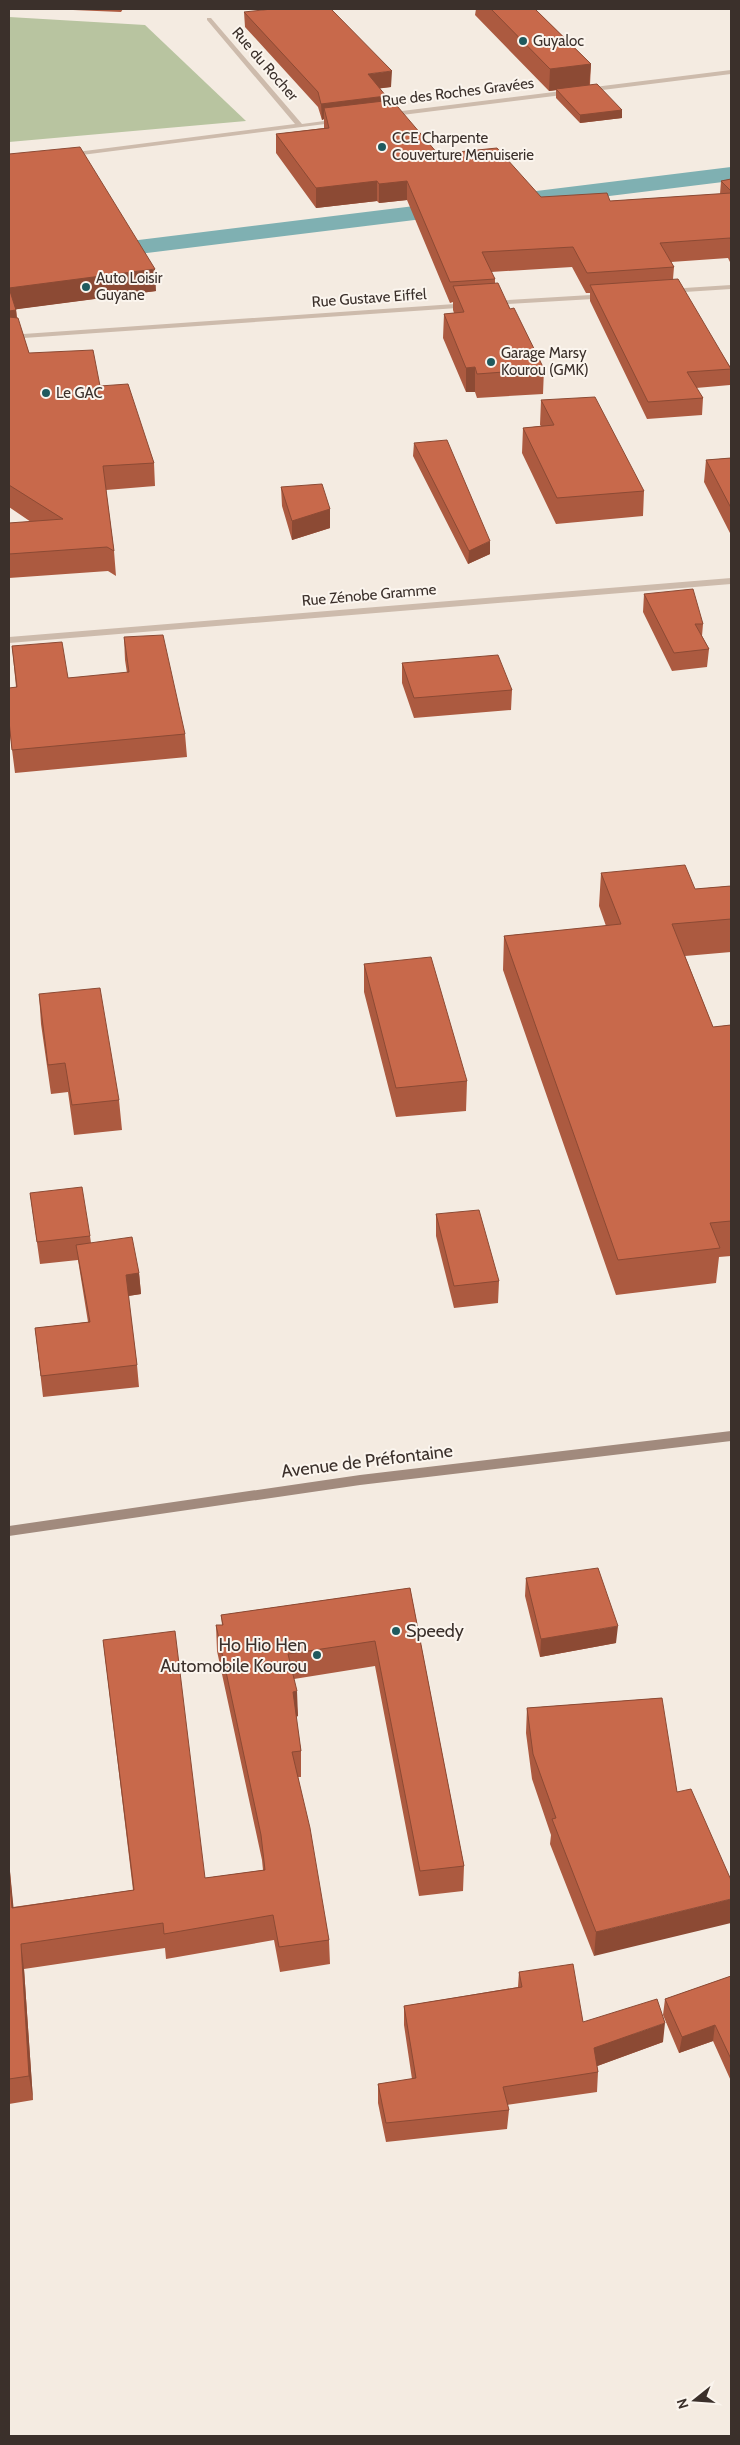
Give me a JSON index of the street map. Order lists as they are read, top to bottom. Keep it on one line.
{"streets":{"main road":["Avenue de Préfontaine"],"street":["Rue du Rocher","Rue des Roches Gravées","Rue Gustave Eiffel","Rue Zénobe Gramme"]},"places":["Guyaloc","CCE Charpente Couverture Menuiserie","Auto Loisir Guyane","Garage Marsy Kourou (GMK)","Le GAC","Speedy","Ho Hio Hen Automobile Kourou"],"north":"left"}
